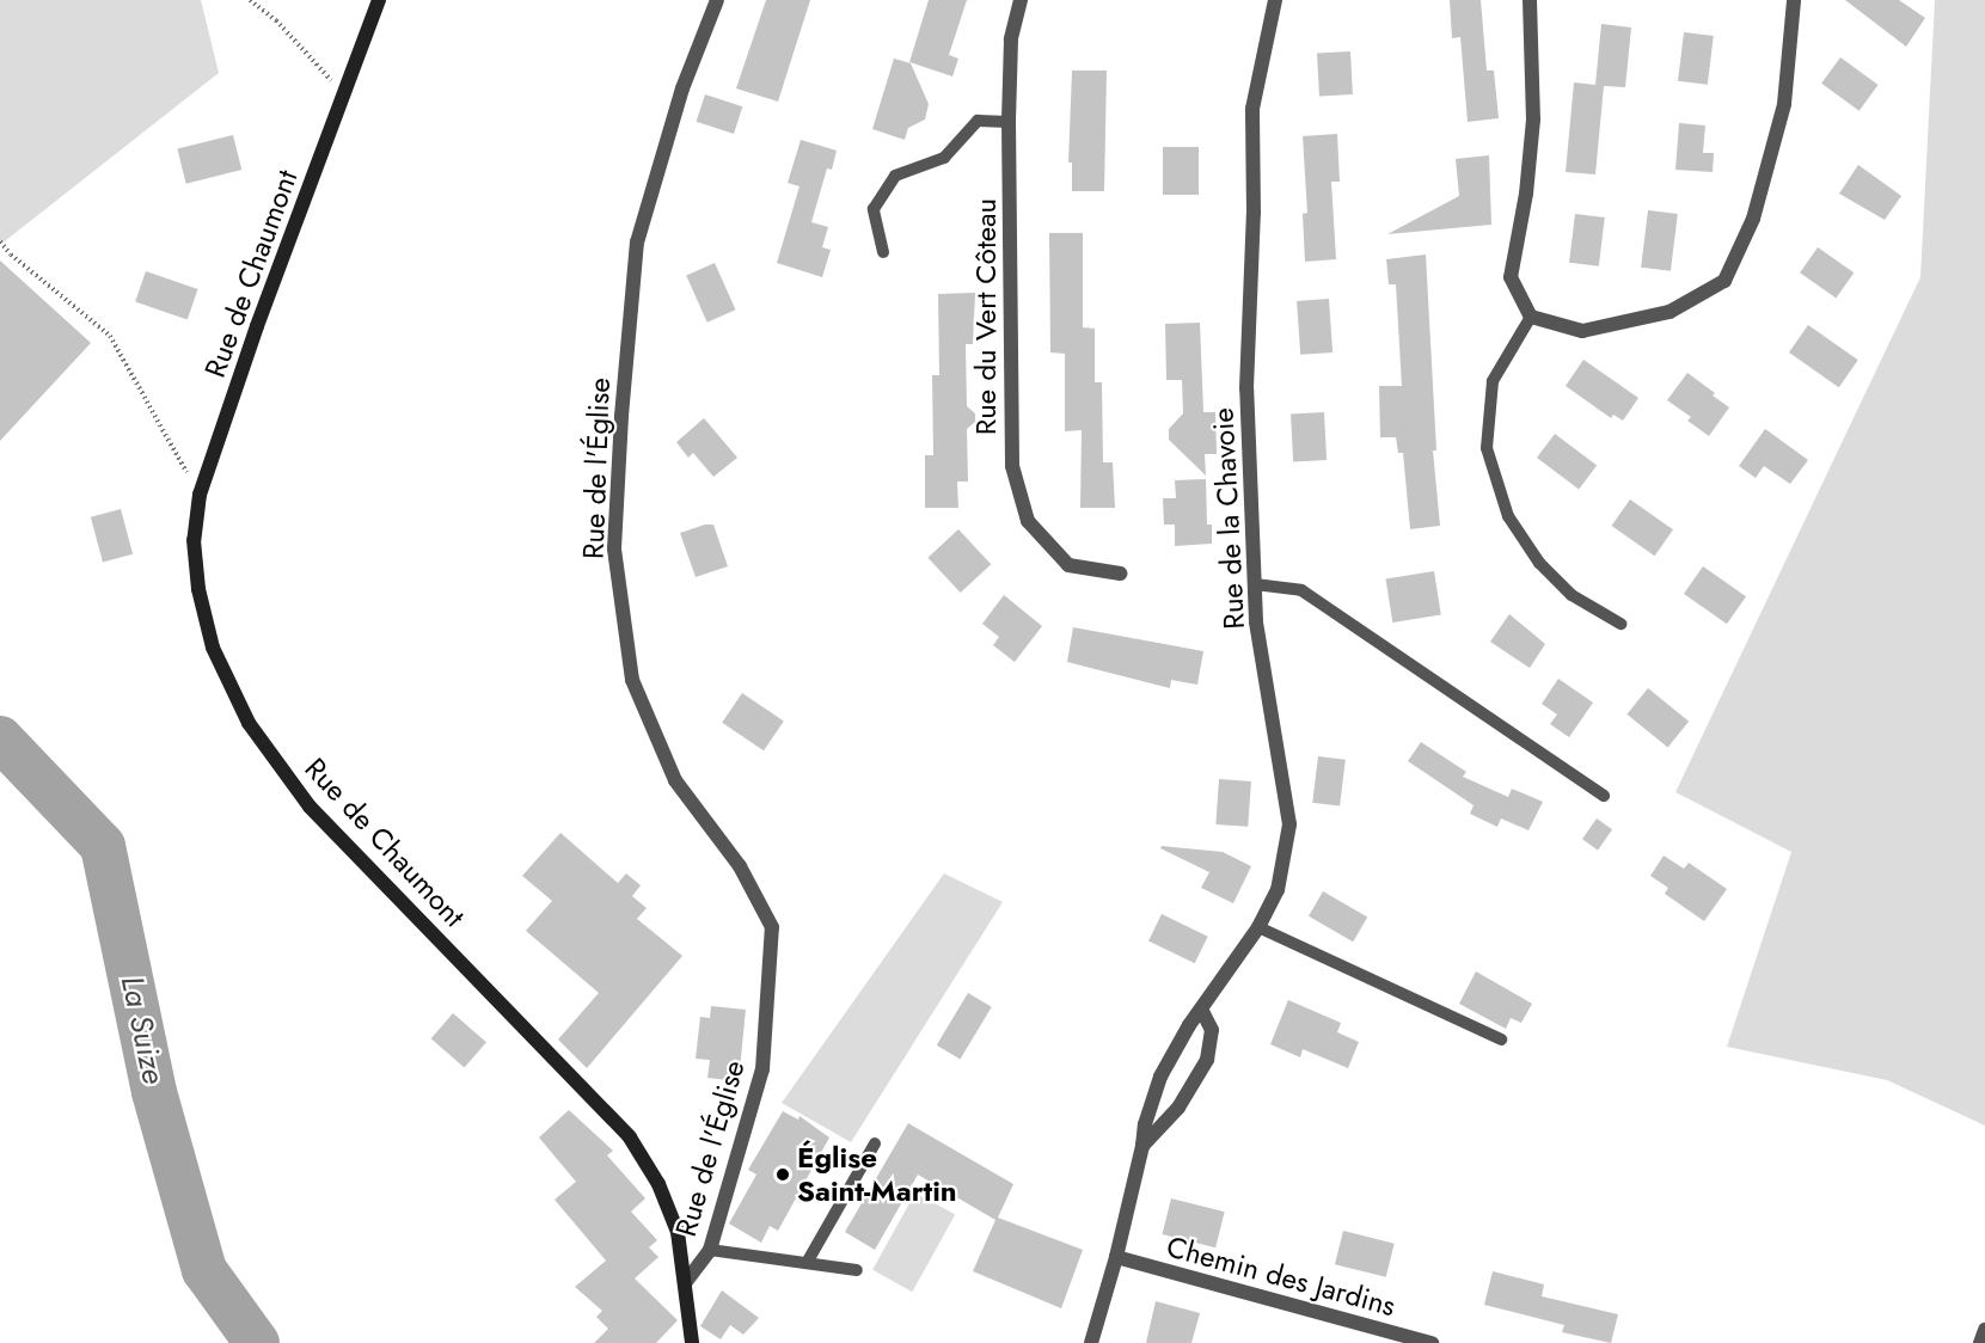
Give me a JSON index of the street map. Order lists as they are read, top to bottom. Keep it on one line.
{"streets":{"street":["Rue de Chaumont","Rue du Vert Côteau","Rue de l'Église","Rue de la Chavoie","Chemin des Jardins"]},"crossings":[["Rue de Chaumont","Rue de l'Église"],["Rue de la Chavoie","Chemin des Jardins"]],"water":["La Suize"],"places":["Église Saint-Martin"]}
